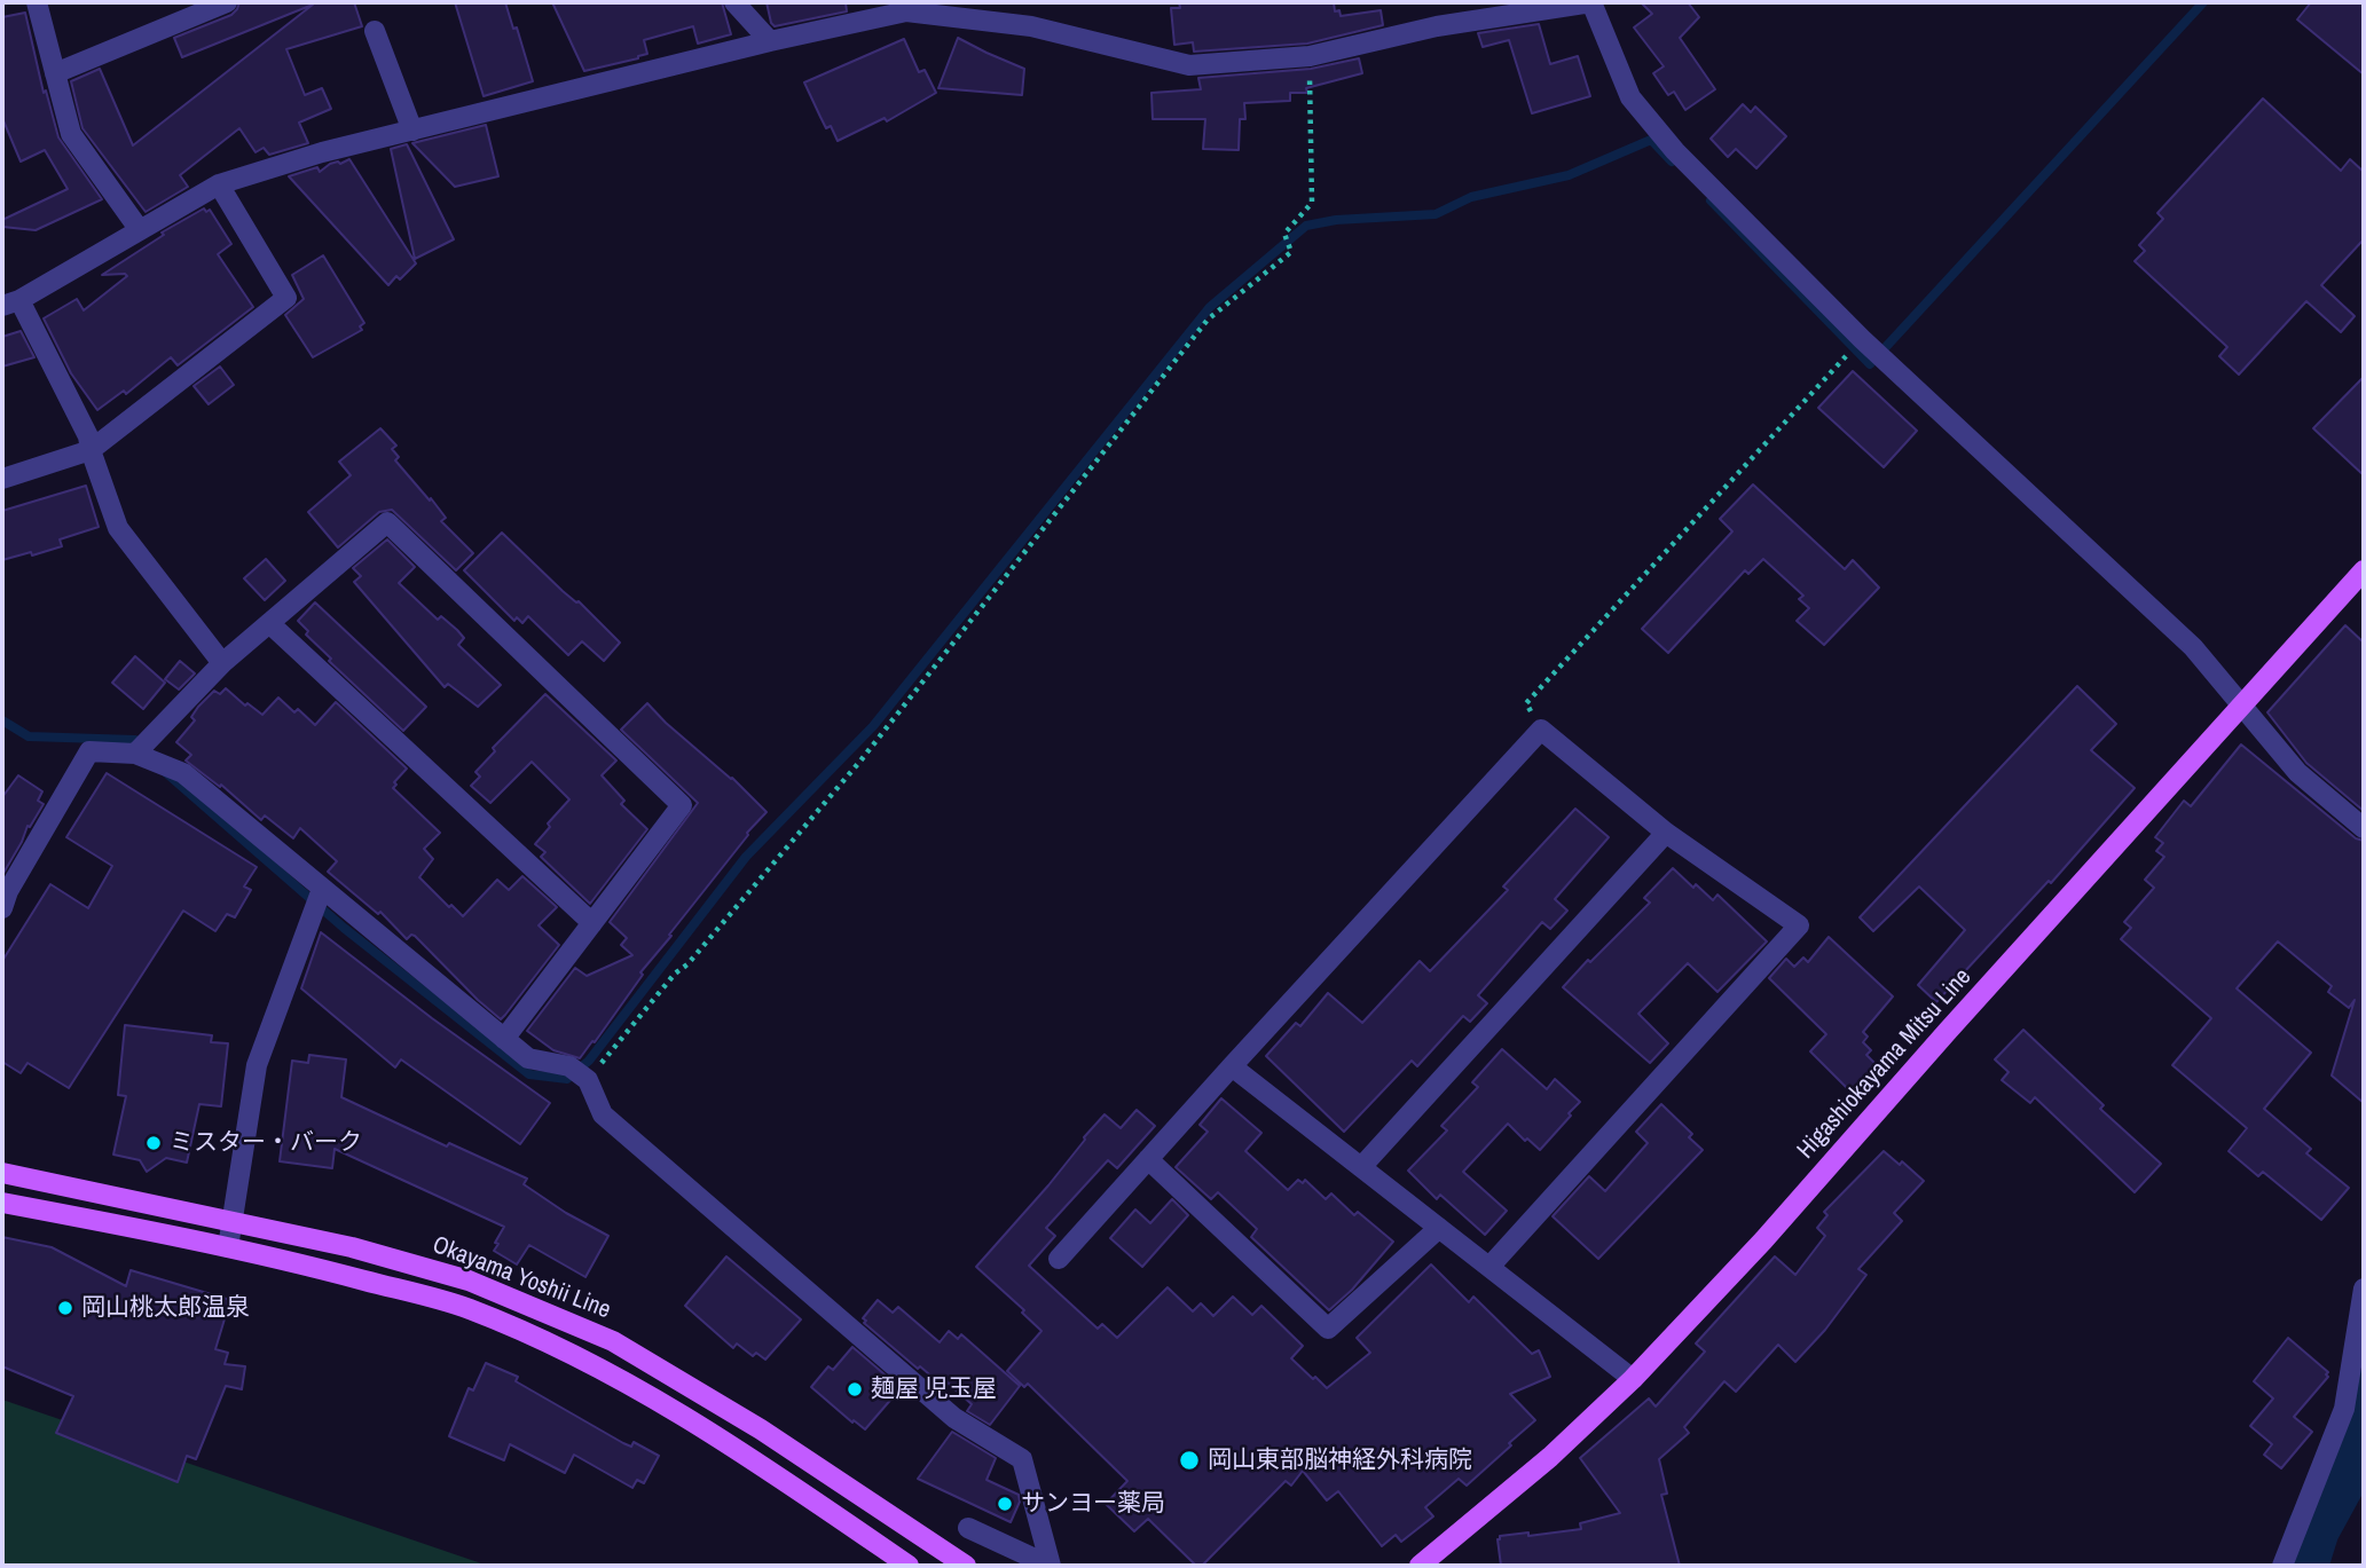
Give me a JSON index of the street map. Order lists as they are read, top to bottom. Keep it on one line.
{"streets":{"main road":["Higashiokayama Mitsu Line","Okayama Yoshii Line"]},"places":["ミスター・バーク","岡山桃太郎温泉","麺屋 児玉屋","岡山東部脳神経外科病院","サンヨー薬局"]}
